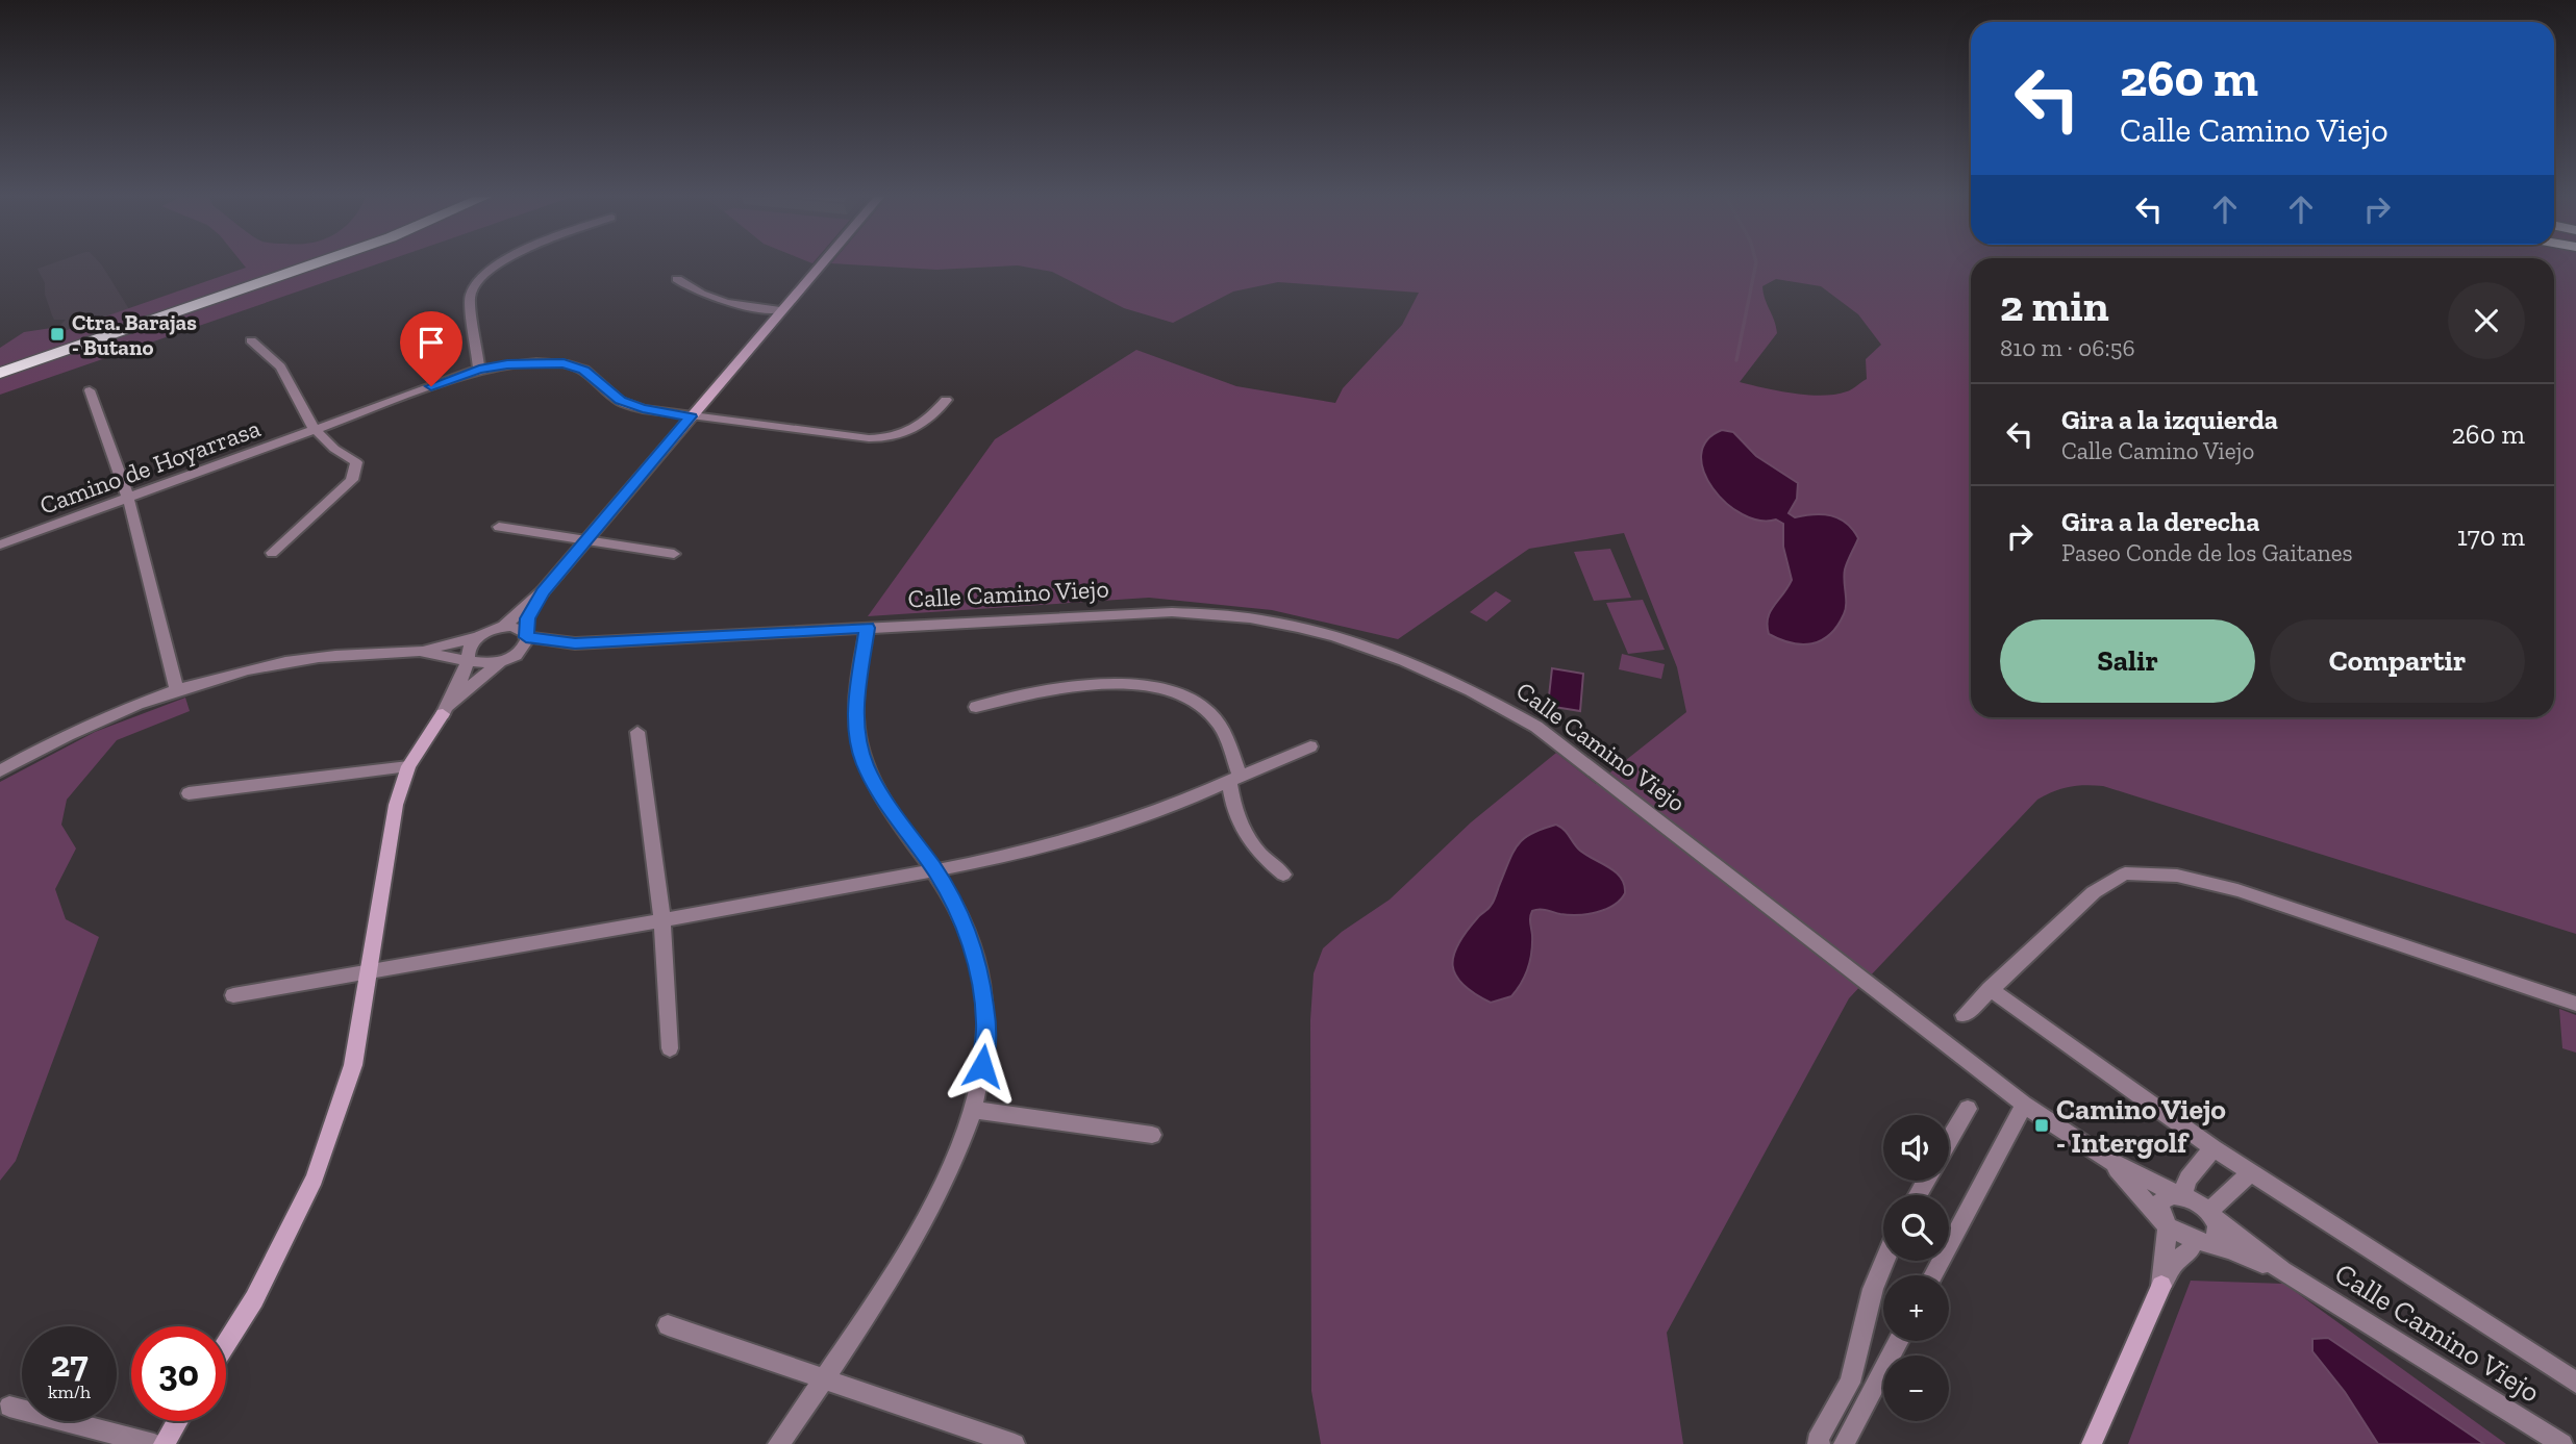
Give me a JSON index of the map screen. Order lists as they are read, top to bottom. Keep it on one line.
{"streets":{"street":["Camino de Hoyarrasa","Calle Camino Viejo"]},"places":{"transit":["Ctra. Barajas - Butano","Camino Viejo - Intergolf"]},"page":{"turn":["260 m","Calle Camino Viejo"],"heading":["2 min","810 m · 06:56"],"list":[{"name":"Gira a la izquierda","note":"Calle Camino Viejo","value":"260 m"},{"name":"Gira a la derecha","note":"Paseo Conde de los Gaitanes","value":"170 m"}],"buttons":["Salir","Compartir"],"map_buttons":["+","−"],"speed":"27 km/h","limit":"30"}}
